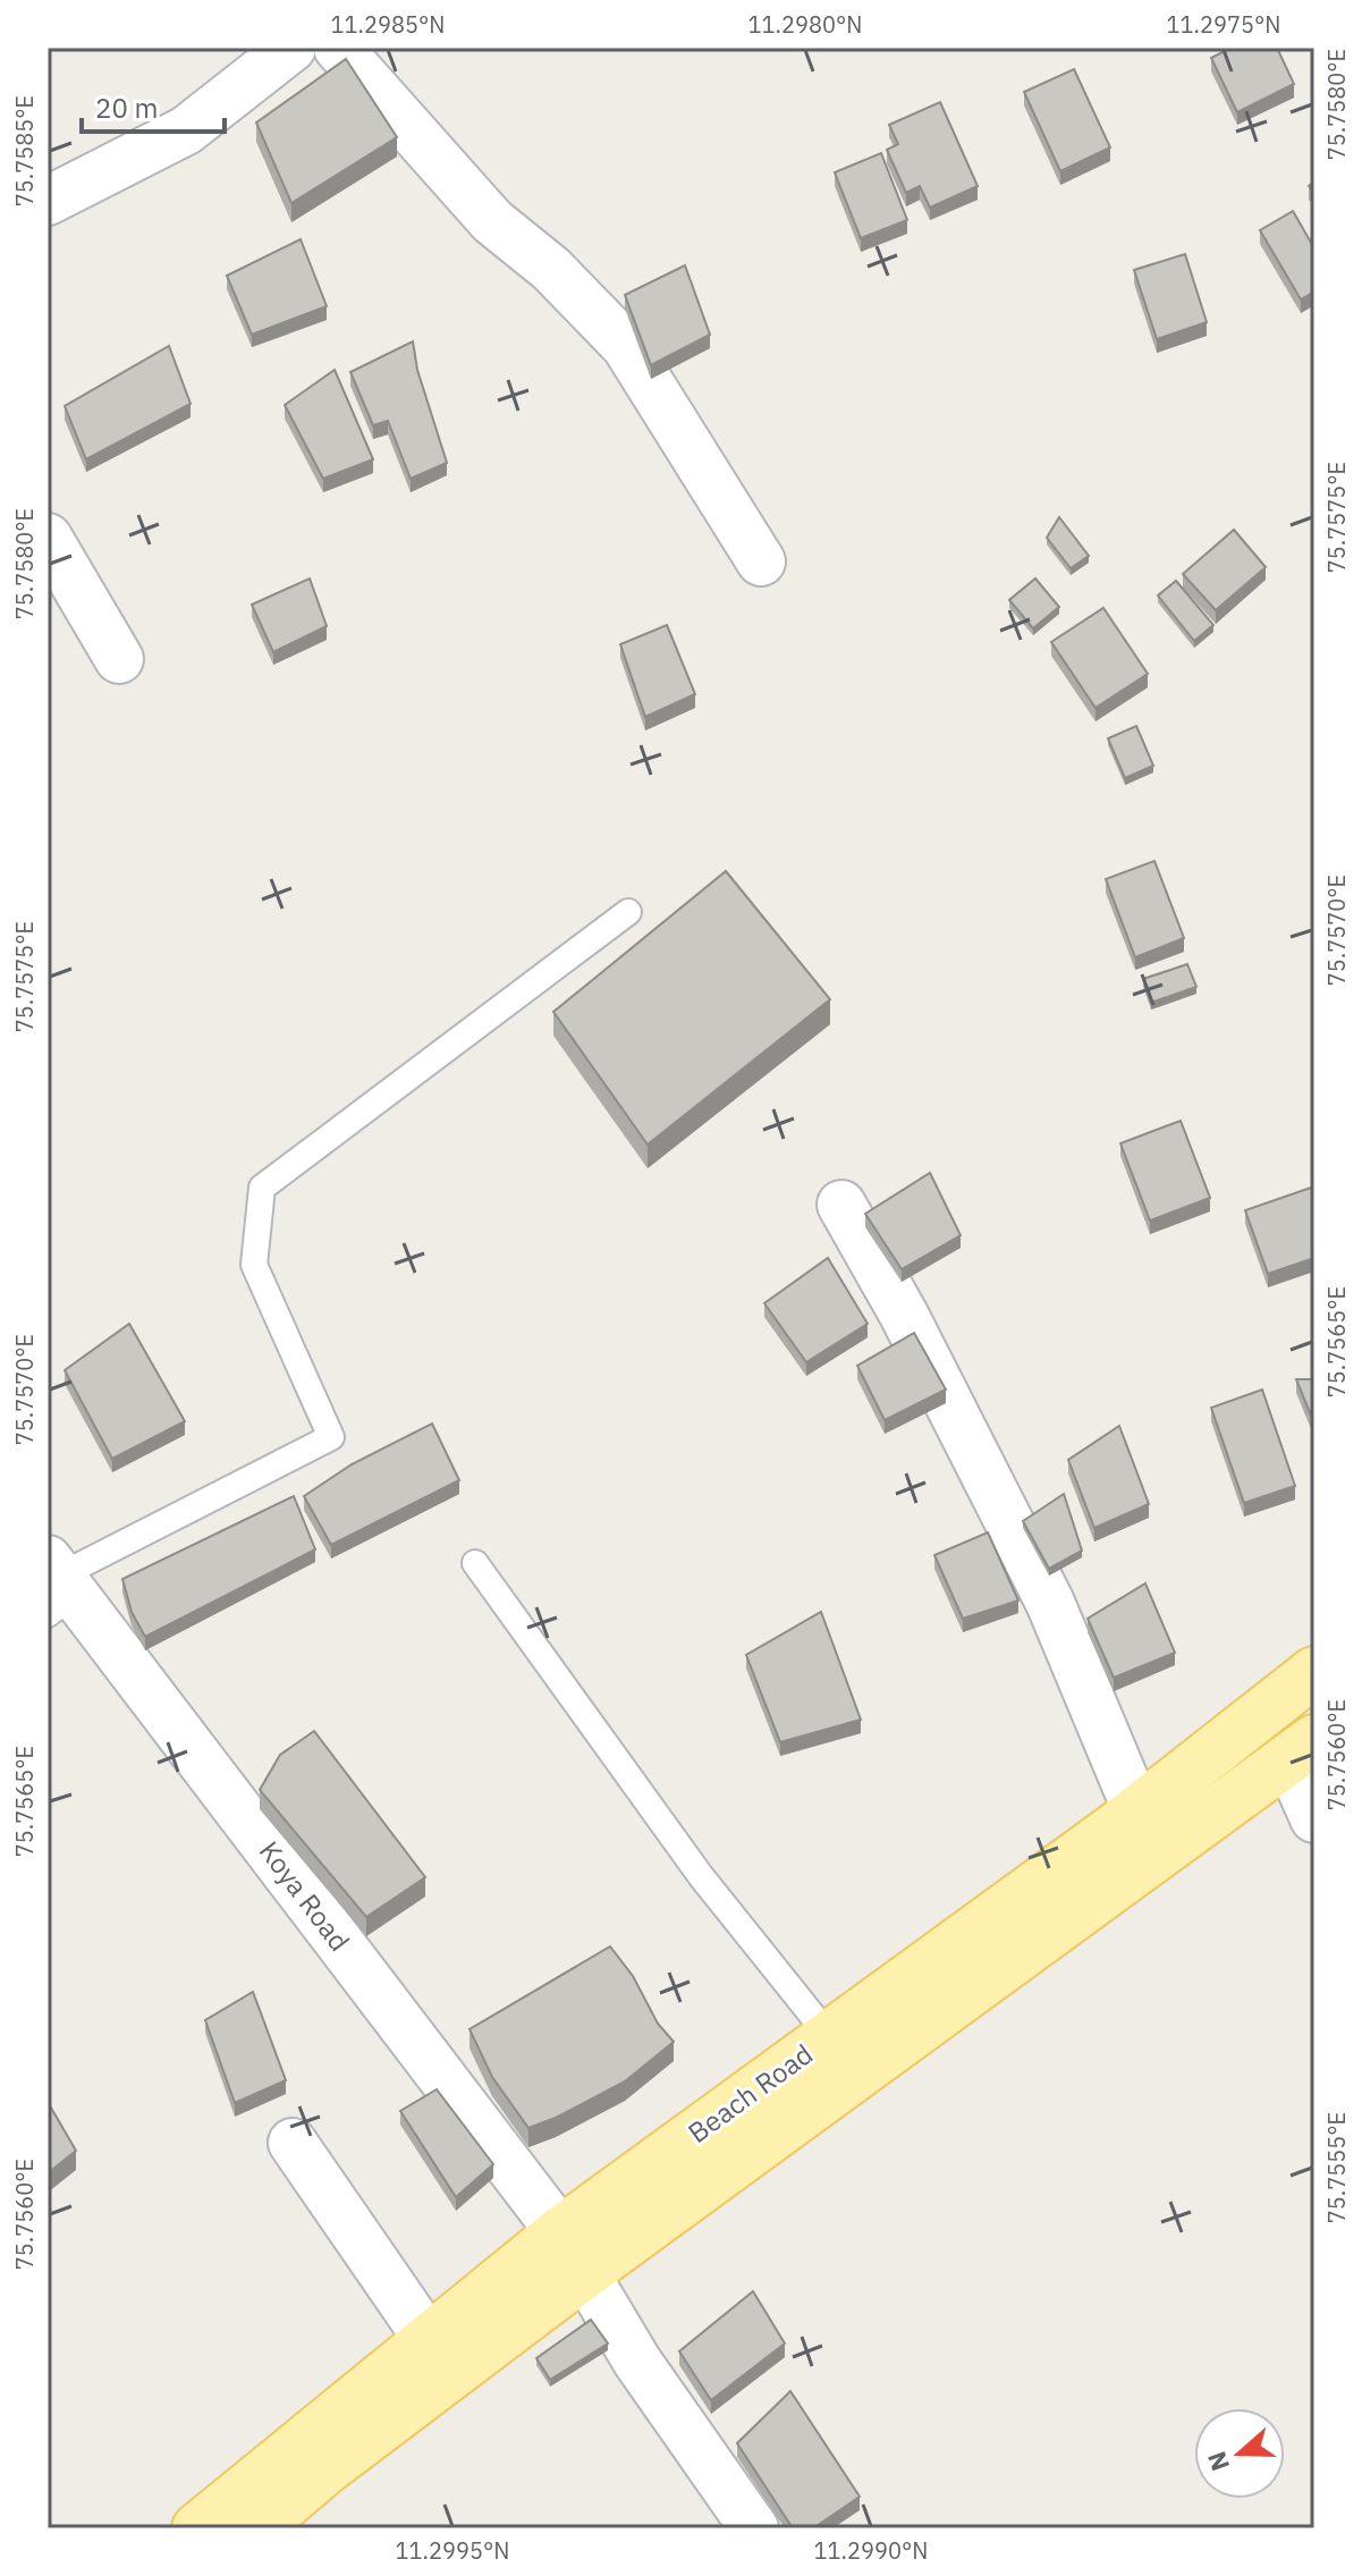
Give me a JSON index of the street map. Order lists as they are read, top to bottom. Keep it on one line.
{"streets":{"main road":["Beach Road"],"street":["Koya Road"]},"crossings":[["Koya Road","Beach Road"]],"scale_bar":"20 m","north":"left","coordinates":["11.2985°N","11.2980°N","11.2975°N","75.7580°E","75.7585°E","75.7575°E","75.7570°E","75.7565°E","75.7560°E","75.7555°E","11.2995°N","11.2990°N"]}
